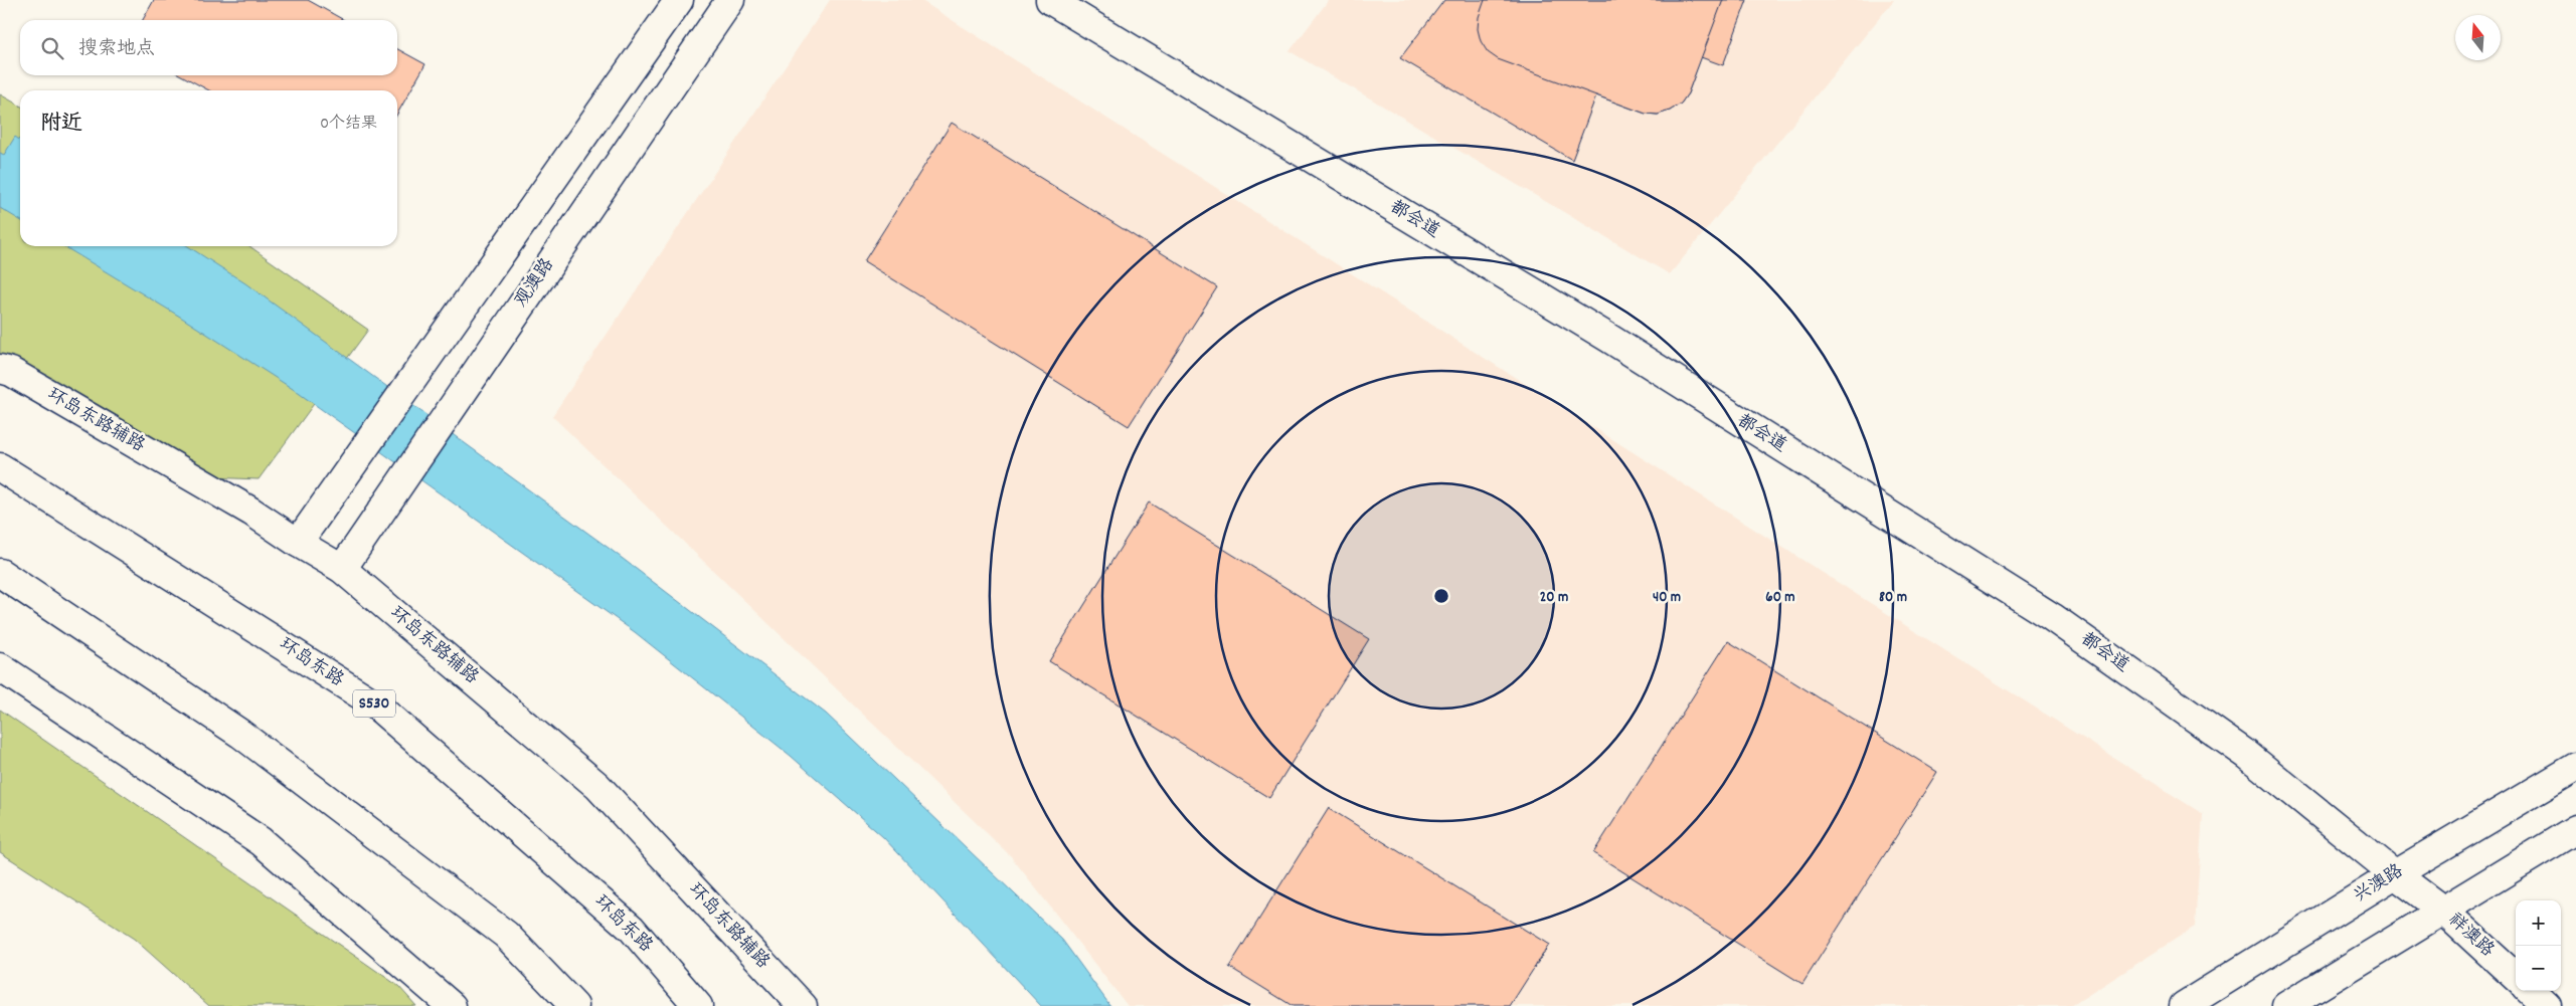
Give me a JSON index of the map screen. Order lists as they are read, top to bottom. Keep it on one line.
{"streets":{"street":["都会道","观澳路","环岛东路辅路","环岛东路","S530","兴澳路","祥澳路"]},"crossings":[["都会道","兴澳路"],["都会道","祥澳路"],["观澳路","环岛东路辅路"]],"north":"top","page":{"search":"搜索地点","heading":["附近","0个结果"],"map_buttons":["+","−"]},"rings":["20 m","40 m","60 m","80 m"]}
